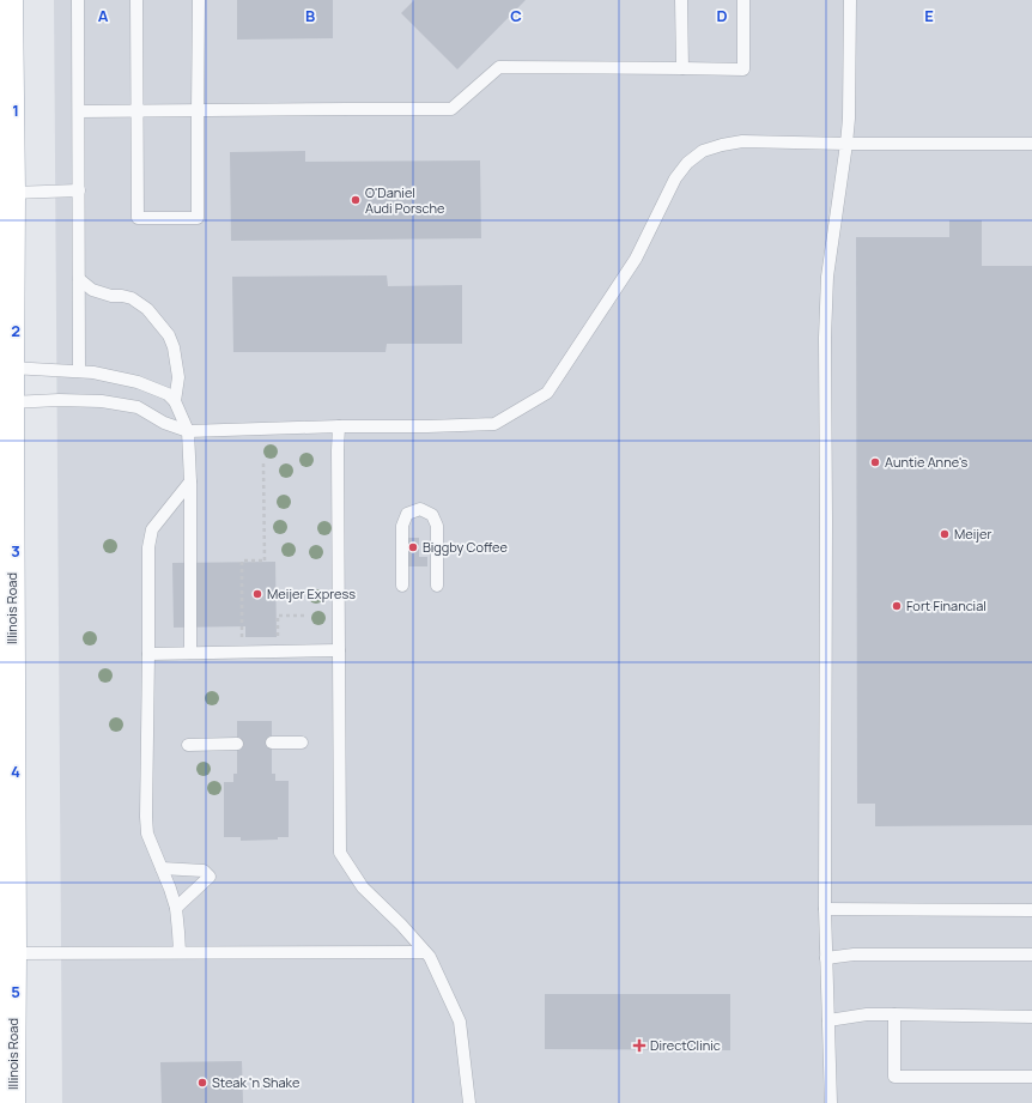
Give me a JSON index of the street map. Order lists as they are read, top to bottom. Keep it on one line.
{"streets":{"main road":["Illinois Road"]},"places":{"other":["O'Daniel Audi Porsche","Auntie Anne's","Meijer","Biggby Coffee","Meijer Express","Fort Financial","Steak 'n Shake"],"health":["DirectClinic"]},"grid":{"columns":["A","B","C","D","E"],"rows":["1","2","3","4","5"]}}
